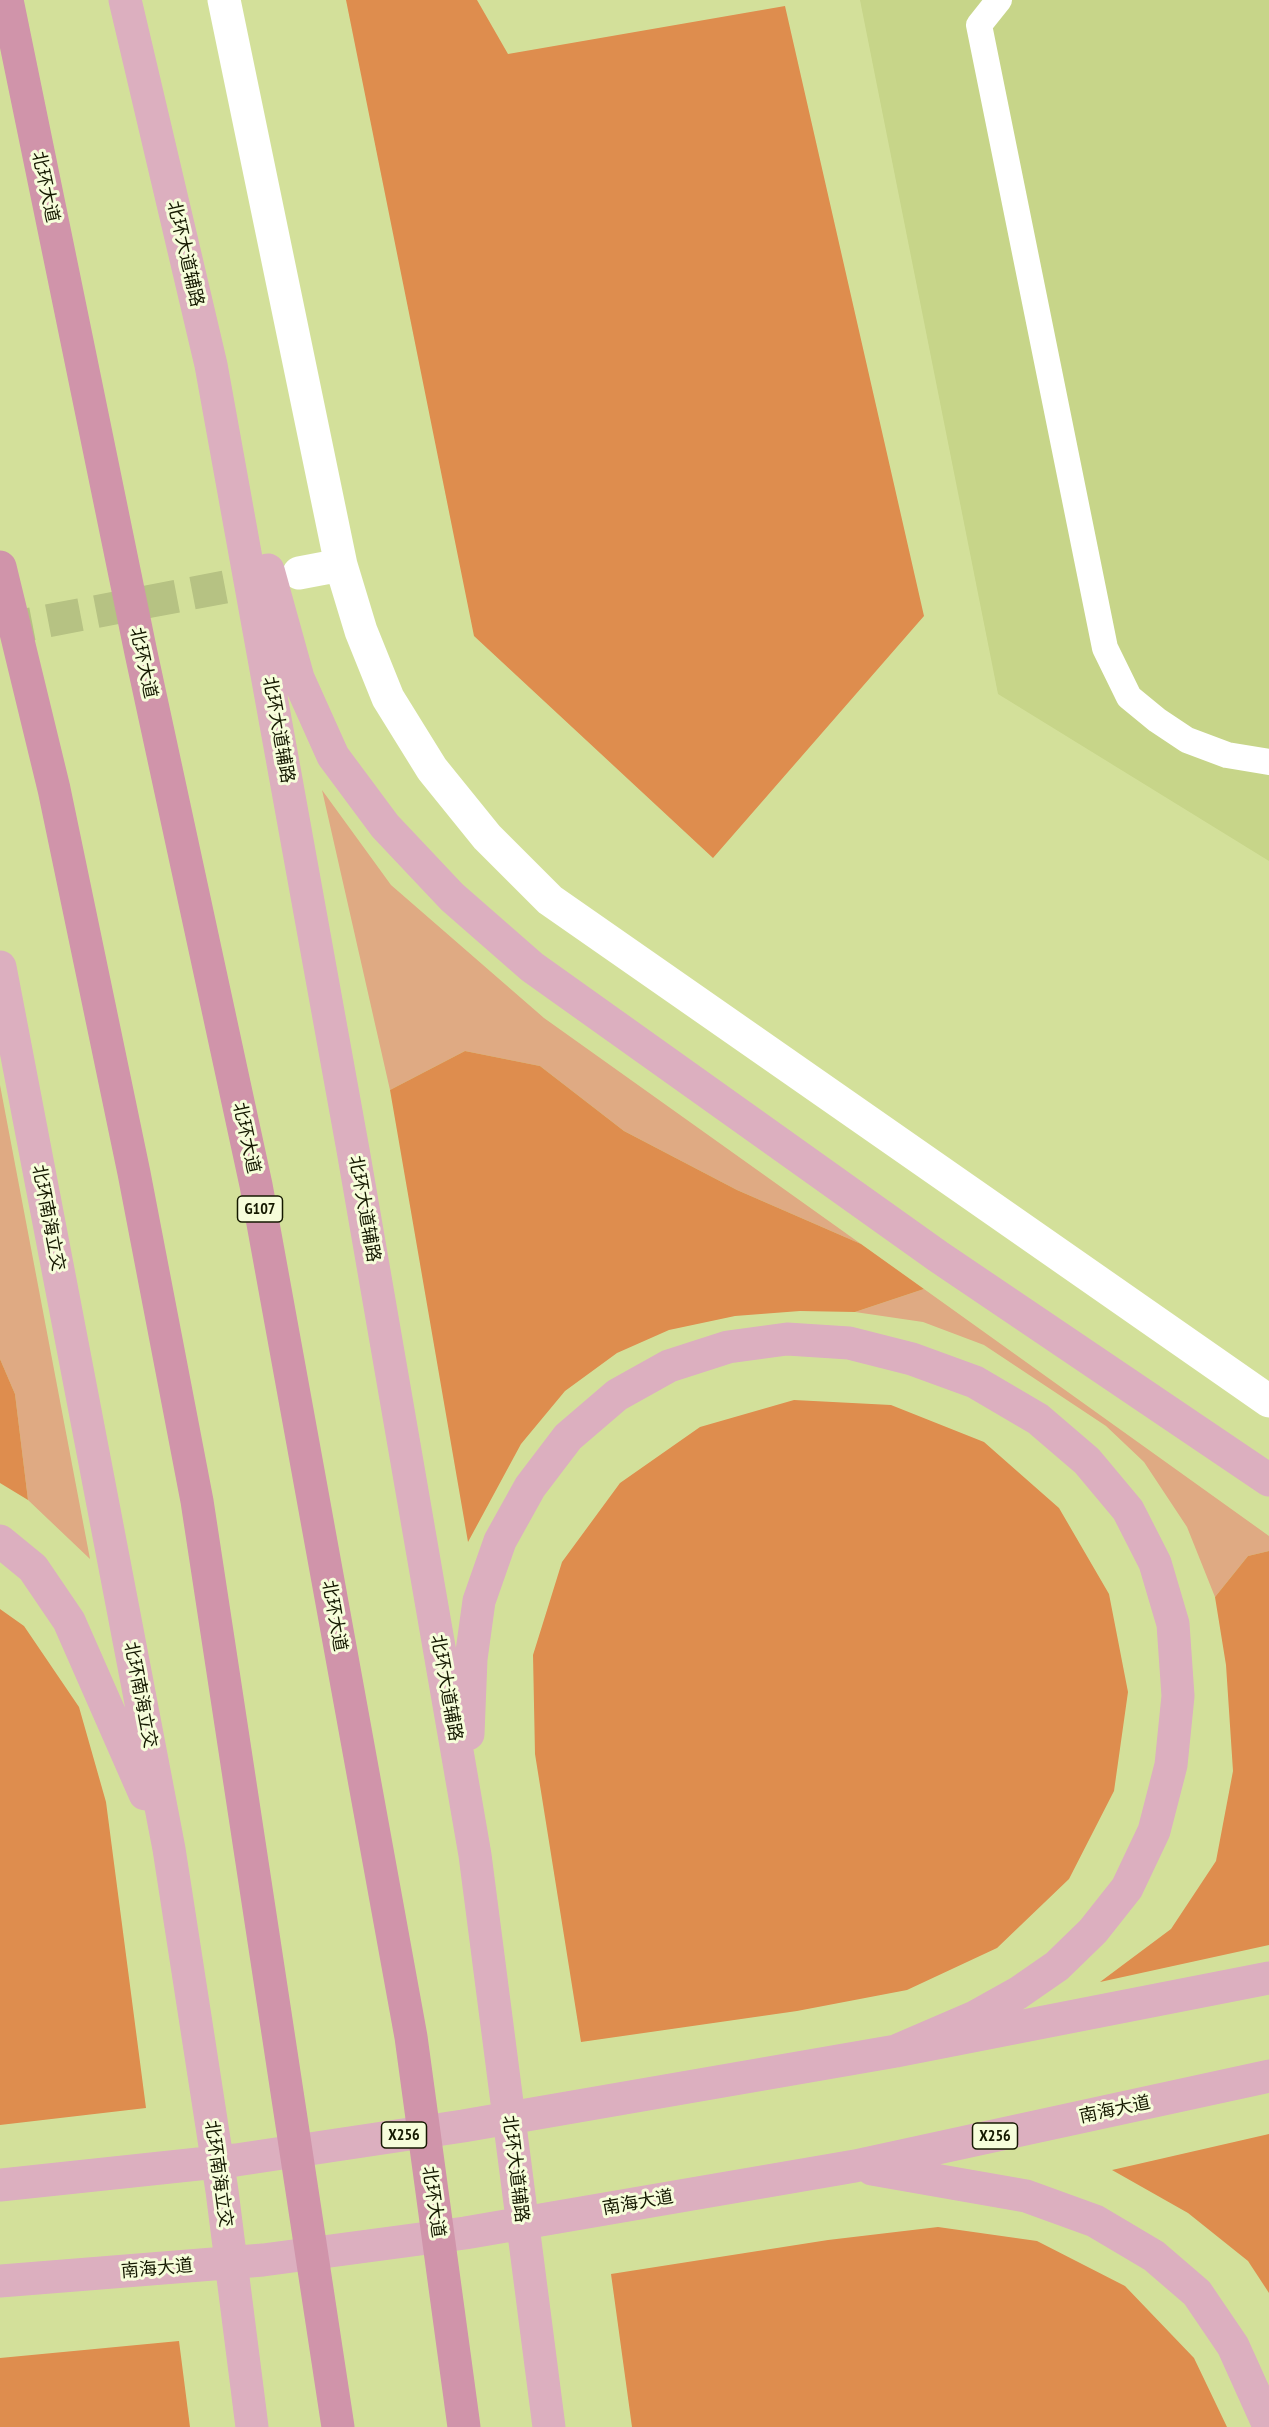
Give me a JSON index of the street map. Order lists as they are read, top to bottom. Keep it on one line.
{"streets":{"highway":["北环大道","G107"],"main road":["北环大道辅路","北环南海立交","南海大道","X256"]}}
